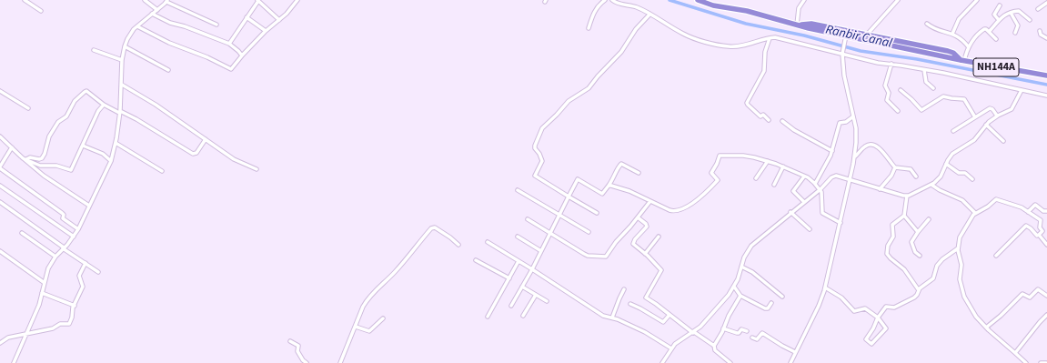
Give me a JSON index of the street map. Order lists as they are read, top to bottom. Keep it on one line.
{"streets":{"highway":["NH144A"]},"water":["Ranbir Canal"]}
